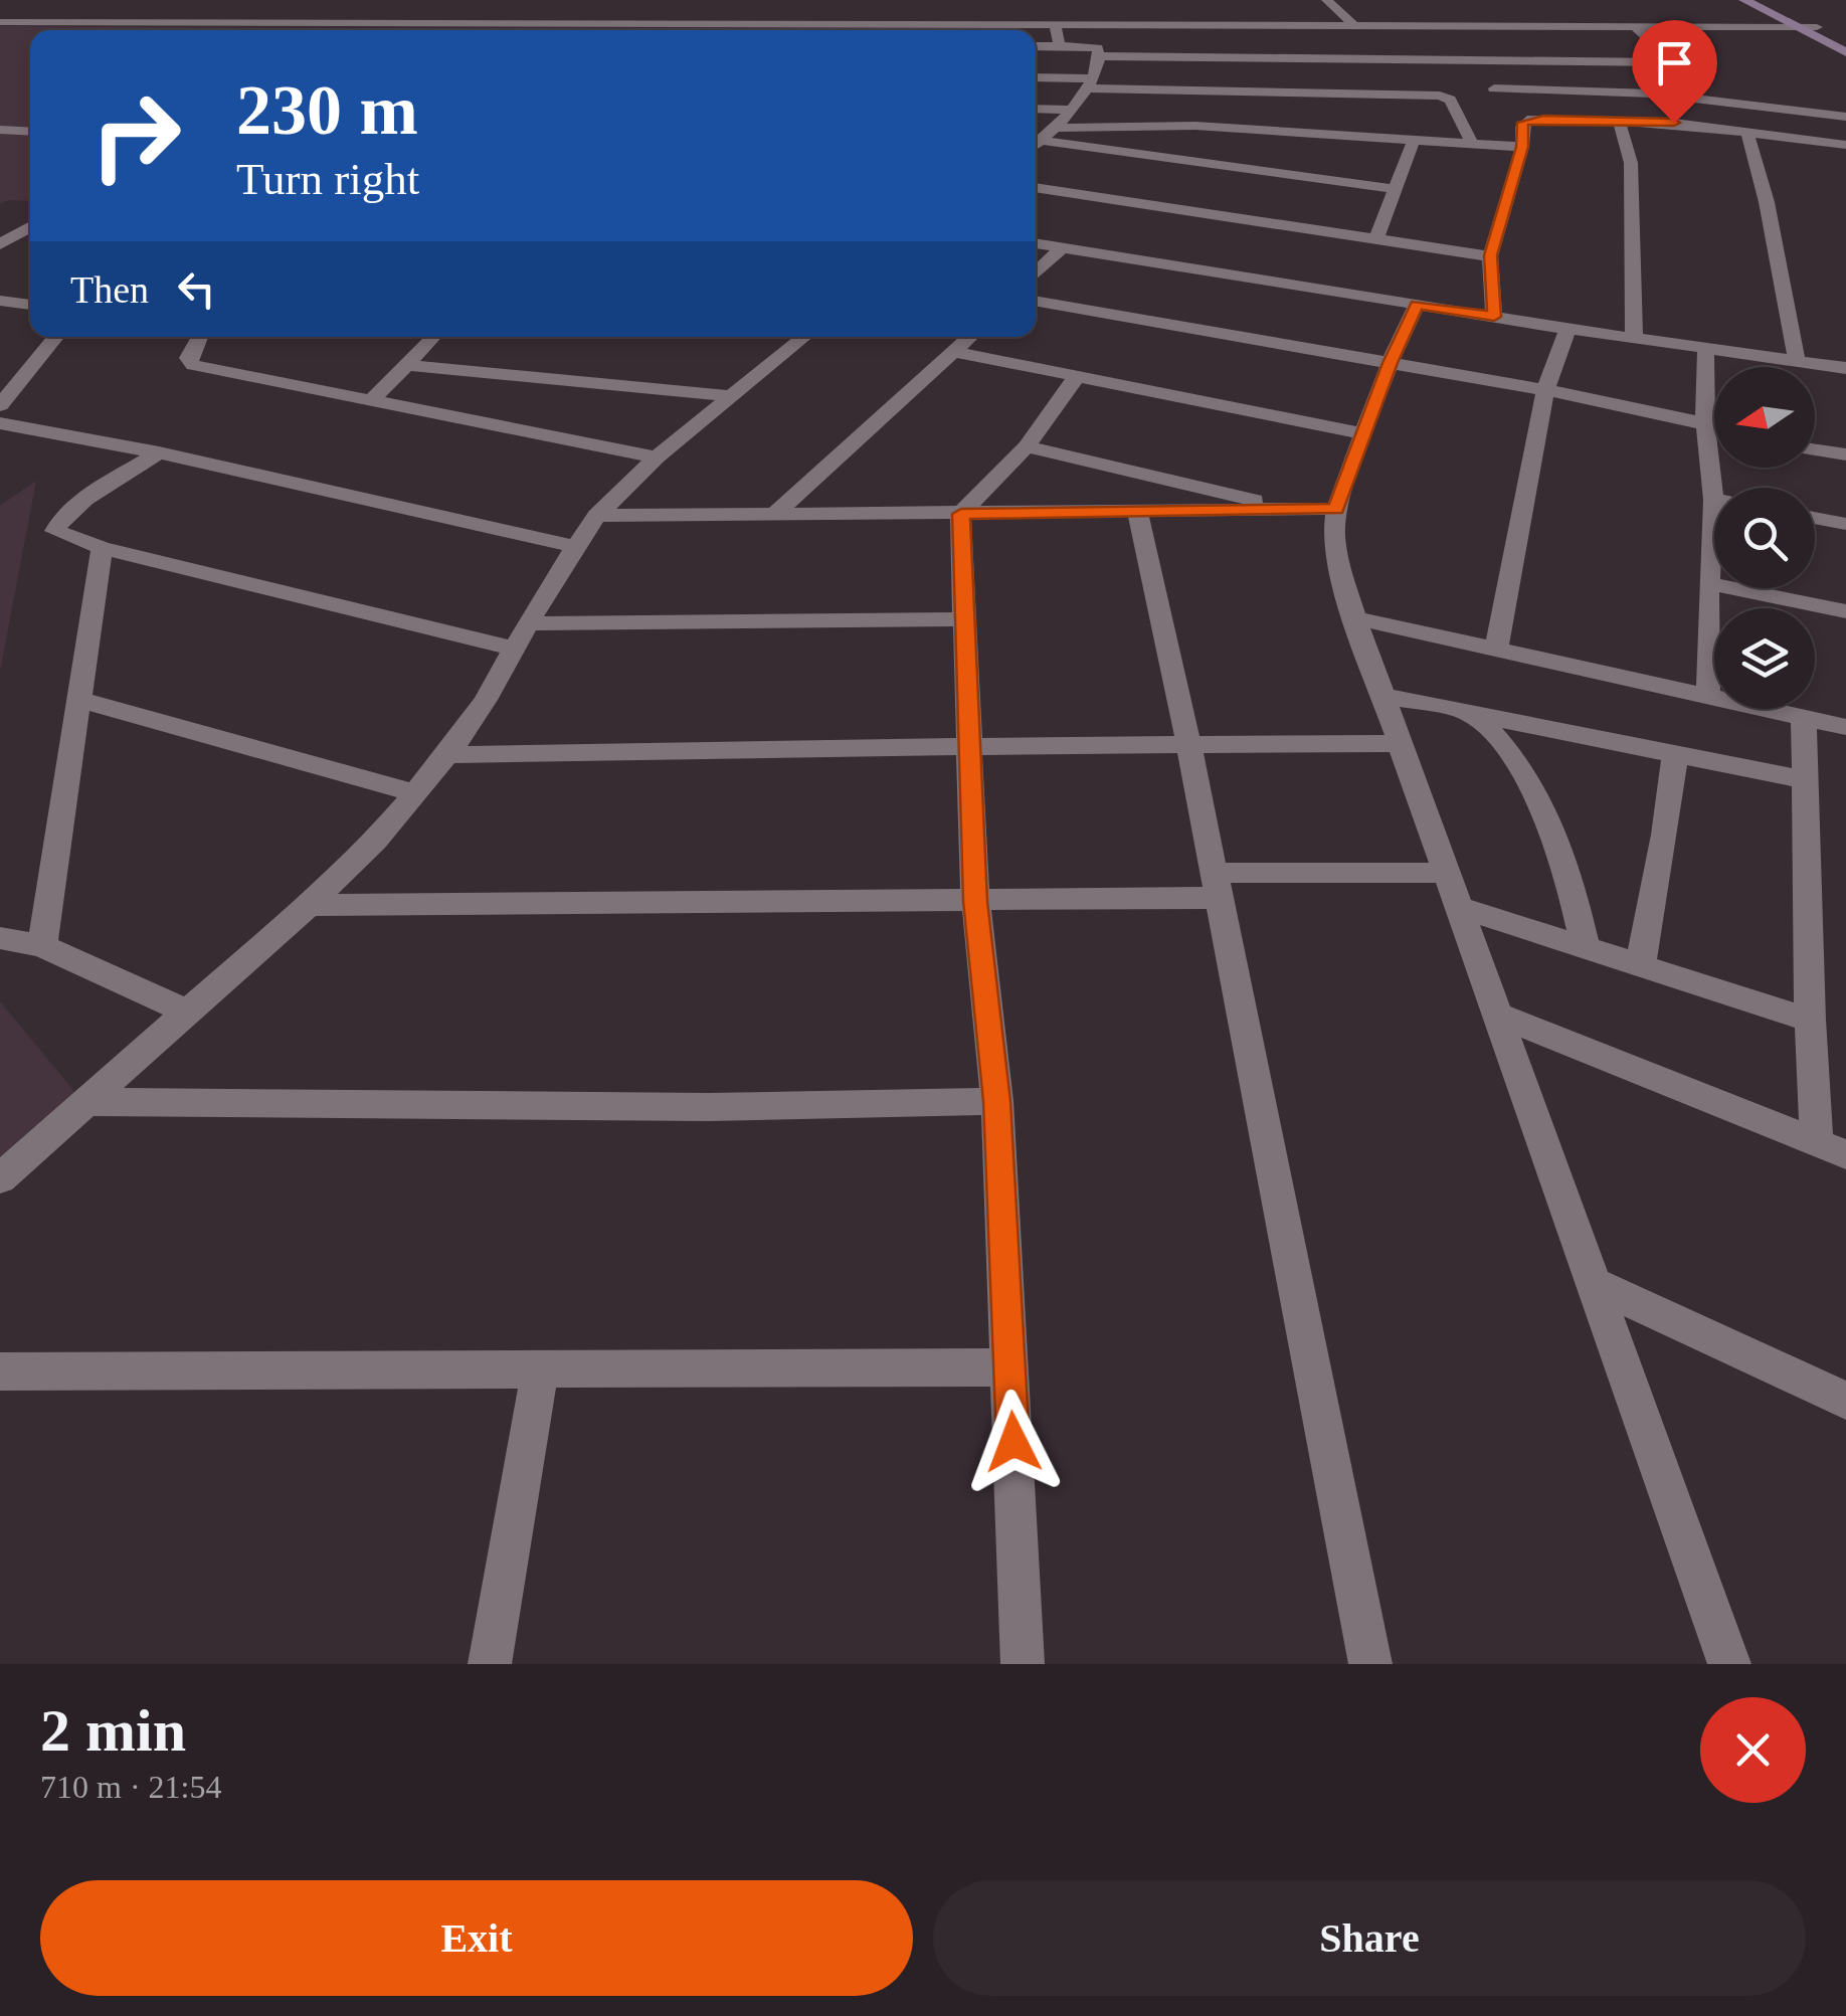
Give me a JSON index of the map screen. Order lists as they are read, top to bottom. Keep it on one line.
{"north":"left","page":{"turn":["230 m","Turn right"],"then":"Then","heading":["2 min","710 m · 21:54"],"buttons":["Exit","Share"]}}
